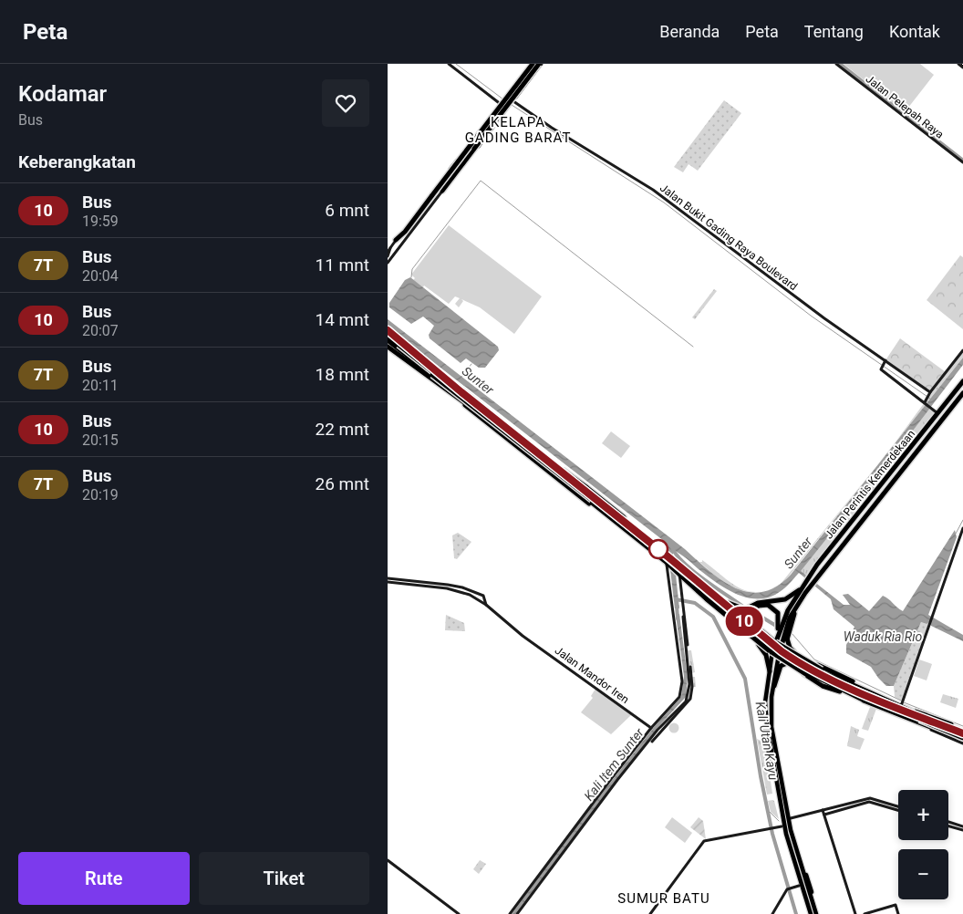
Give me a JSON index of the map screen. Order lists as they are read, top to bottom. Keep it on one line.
{"streets":{"highway":["Jalan Perintis Kemerdekaan"],"street":["Jalan Pelepah Raya","Jalan Bukit Gading Raya Boulevard","Jalan Mandor Iren"]},"districts":["KELAPA GADING BARAT","SUMUR BATU"],"water":["Sunter","Waduk Ria Rio","Kali Utan Kayu","Kali Item Sunter"],"lines":["bus line 10"],"page":{"header":"Peta","nav":["Beranda","Peta","Tentang","Kontak"],"heading":[["Kodamar","Bus"],"Keberangkatan"],"on_map":"10","list":[{"mark":"10","name":"Bus","note":"19:59","value":"6 mnt"},{"mark":"7T","name":"Bus","note":"20:04","value":"11 mnt"},{"mark":"10","name":"Bus","note":"20:07","value":"14 mnt"},{"mark":"7T","name":"Bus","note":"20:11","value":"18 mnt"},{"mark":"10","name":"Bus","note":"20:15","value":"22 mnt"},{"mark":"7T","name":"Bus","note":"20:19","value":"26 mnt"}],"map_buttons":["+","−"],"buttons":["Rute","Tiket"]}}
